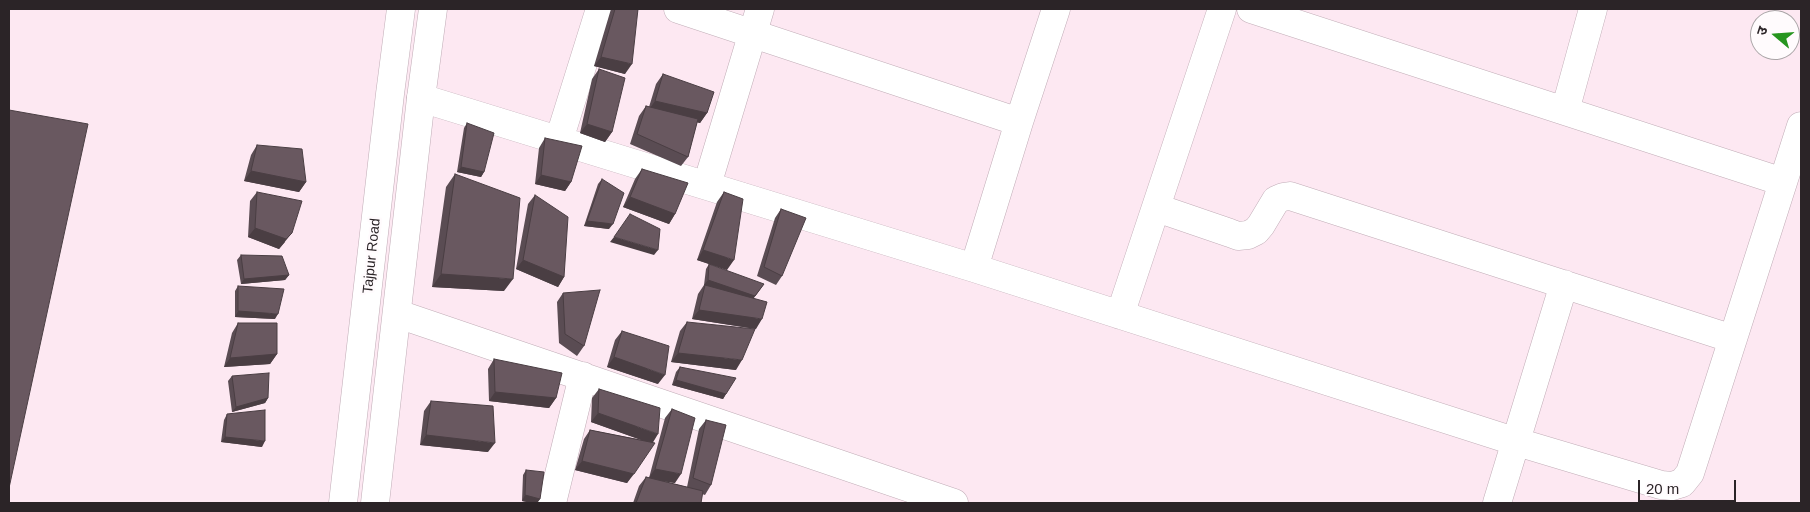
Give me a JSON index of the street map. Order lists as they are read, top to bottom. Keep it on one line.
{"streets":{"street":["Tajpur Road"]},"scale_bar":"20 m","north":"left"}
